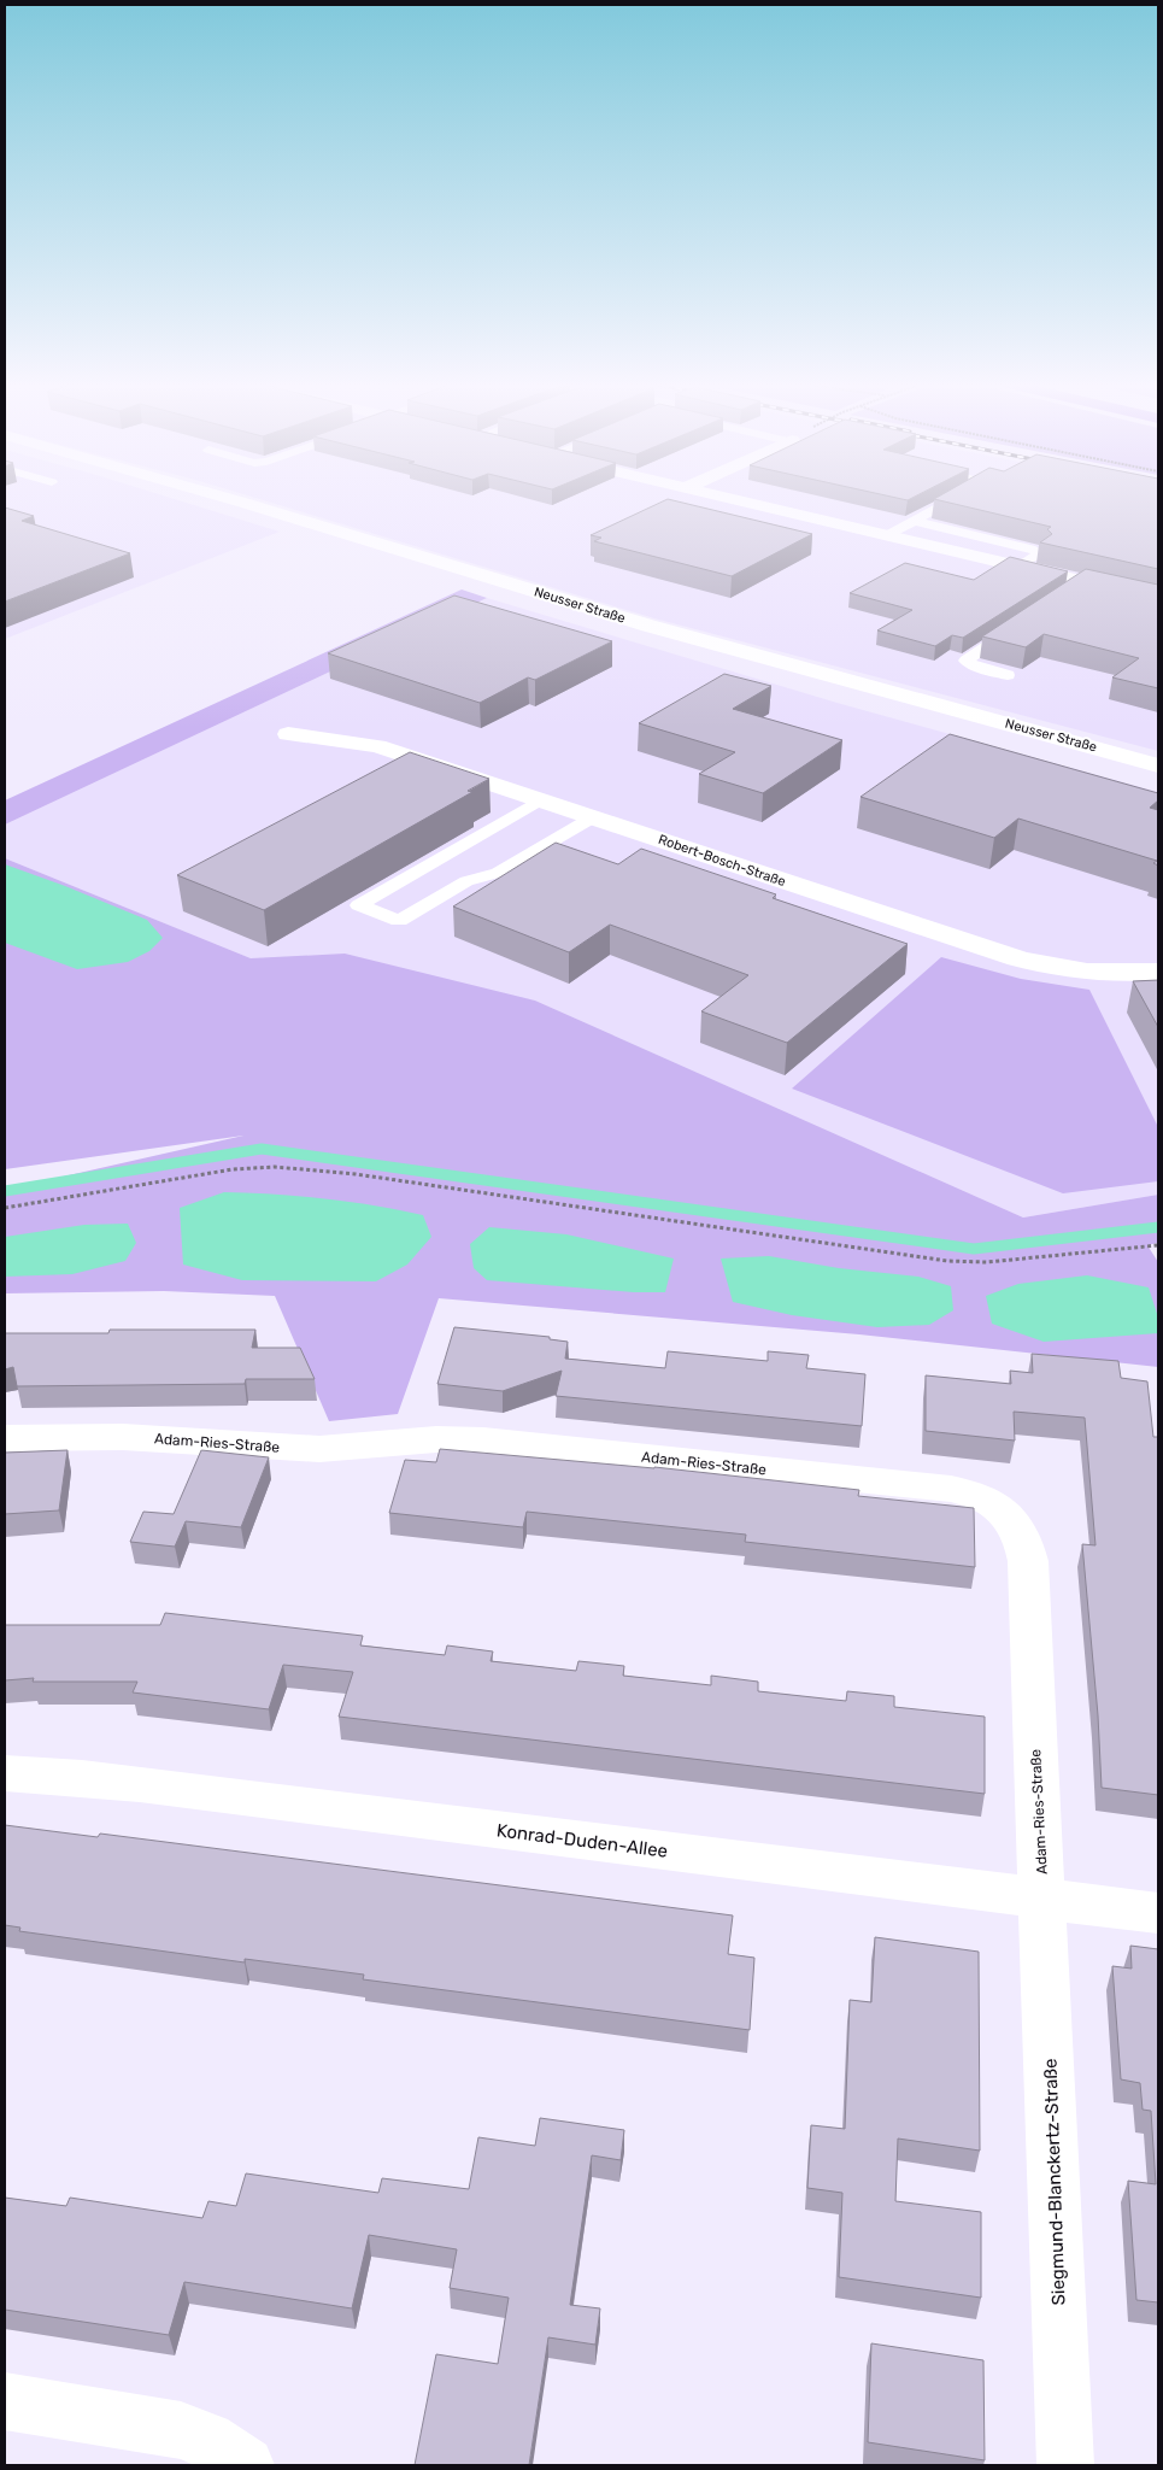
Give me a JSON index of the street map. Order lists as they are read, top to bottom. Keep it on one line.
{"streets":{"street":["Neusser Straße","Robert-Bosch-Straße","Adam-Ries-Straße","Konrad-Duden-Allee","Siegmund-Blanckertz-Straße"]},"crossings":[["Adam-Ries-Straße","Konrad-Duden-Allee"],["Adam-Ries-Straße","Siegmund-Blanckertz-Straße"],["Konrad-Duden-Allee","Siegmund-Blanckertz-Straße"]]}
